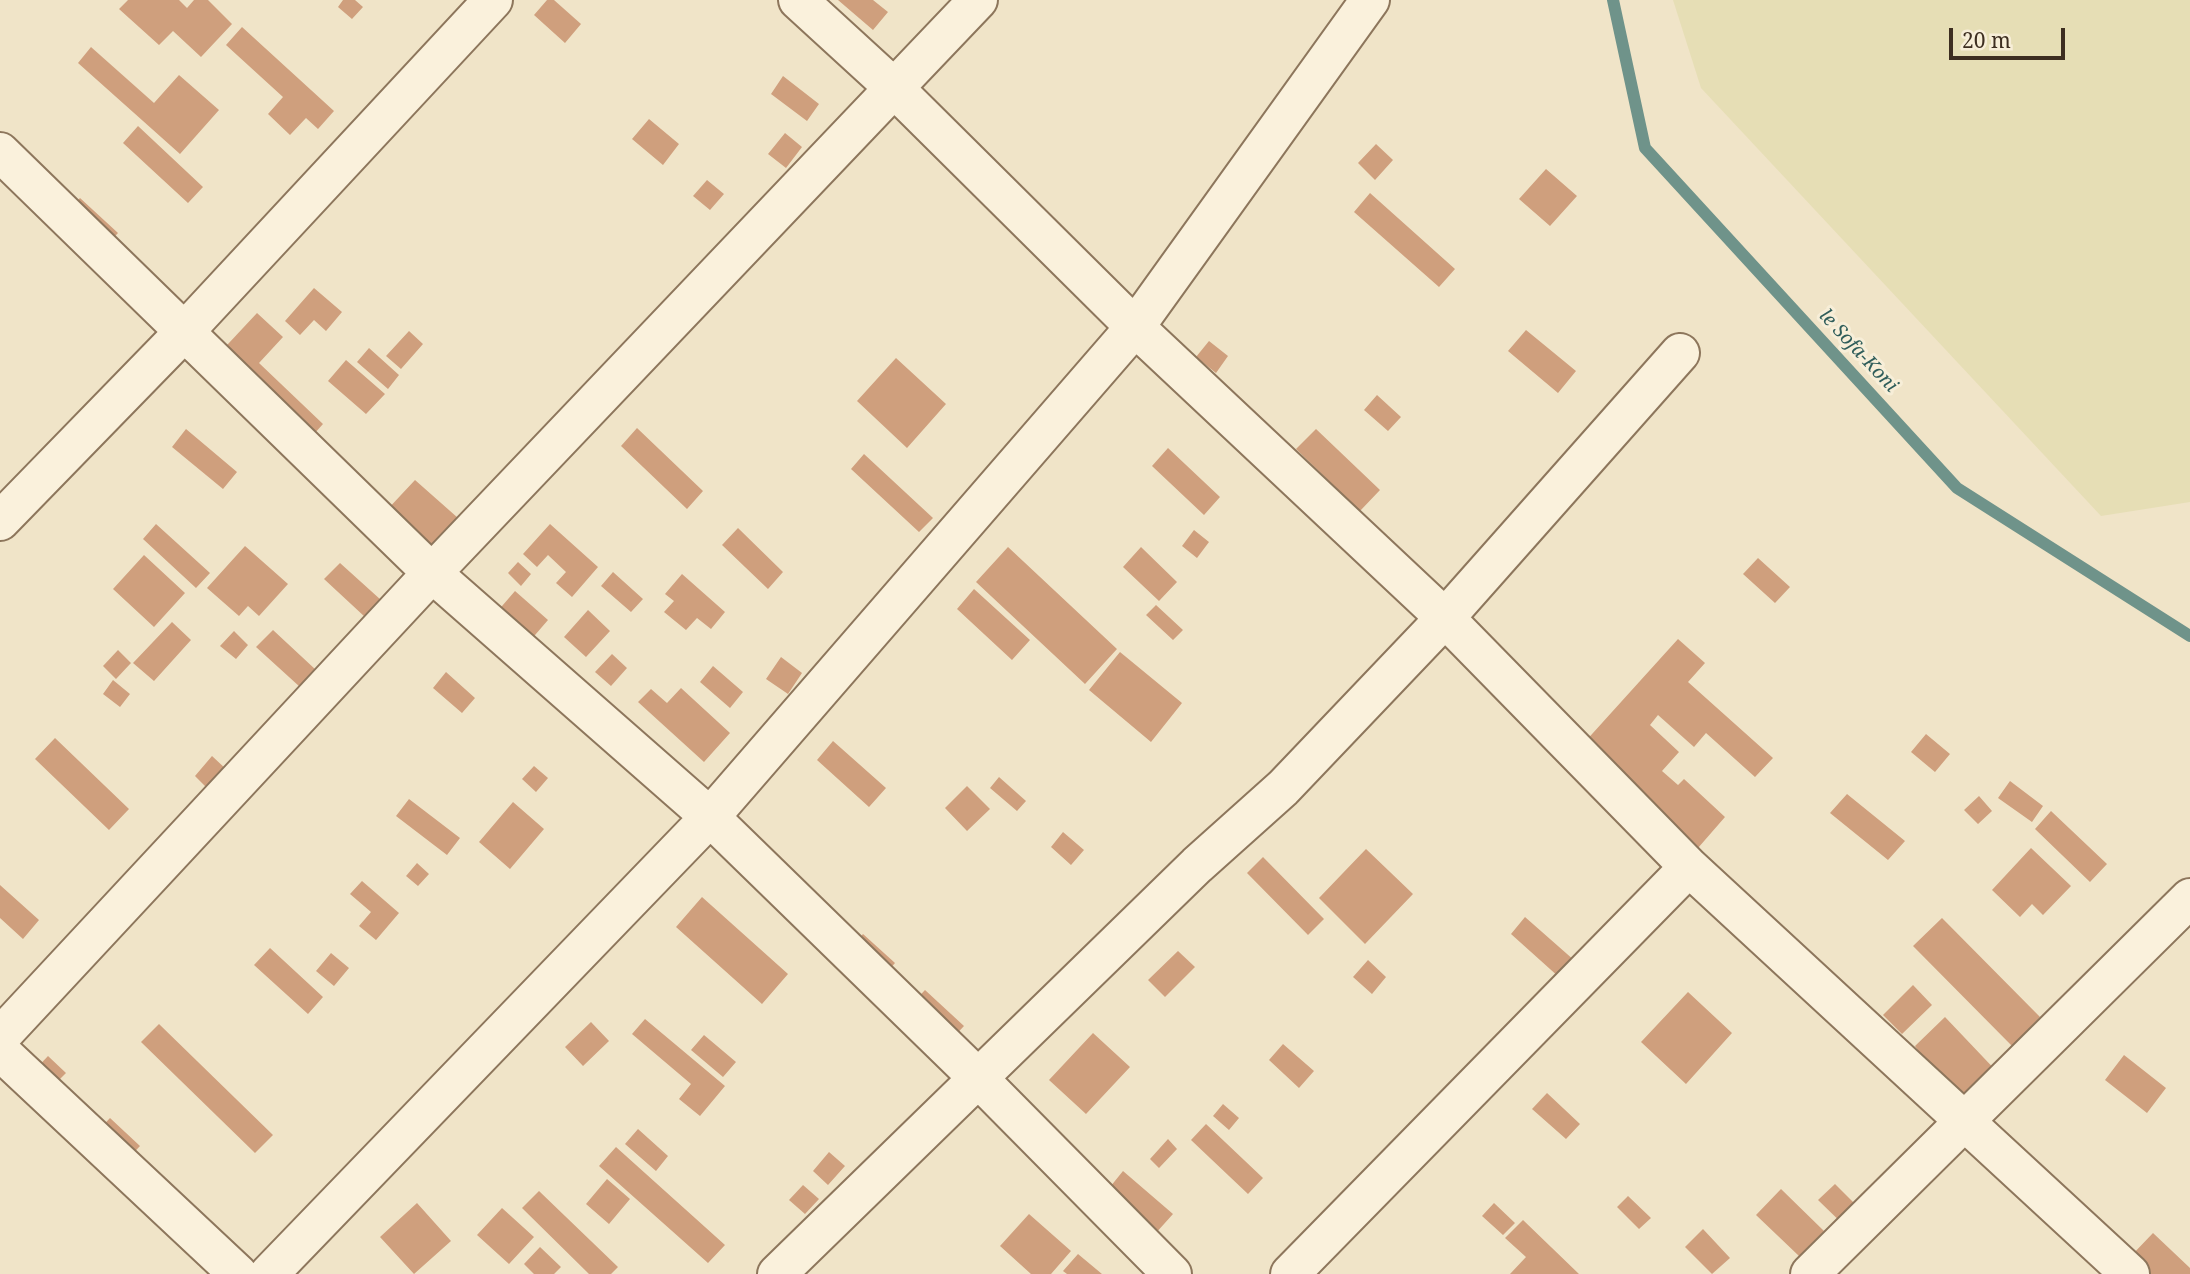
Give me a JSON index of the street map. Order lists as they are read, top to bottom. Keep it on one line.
{"water":["le Sofa-Koni"],"scale_bar":"20 m"}
